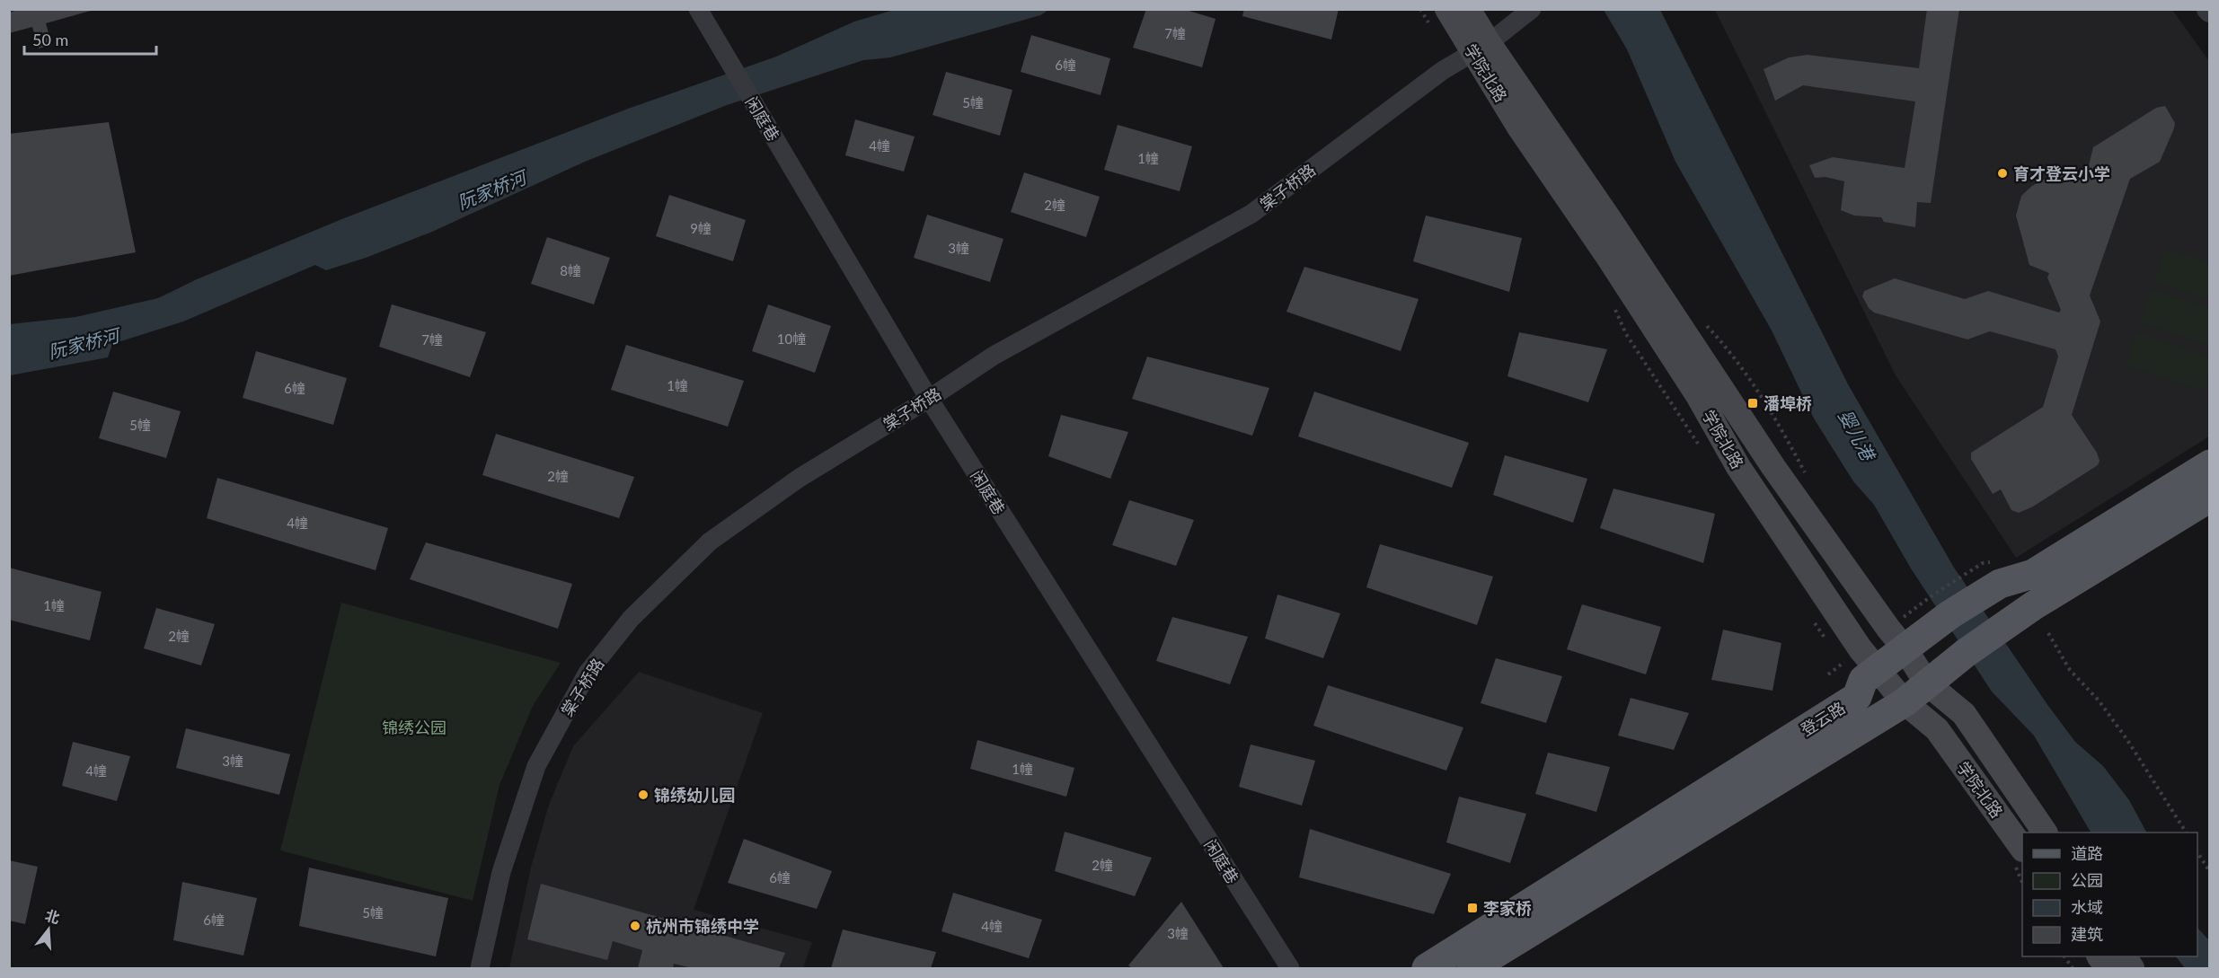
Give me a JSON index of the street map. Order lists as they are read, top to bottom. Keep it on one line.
{"streets":{"main road":["学院北路","登云路"],"street":["闲庭巷","棠子桥路"]},"crossings":[["学院北路","棠子桥路"],["学院北路","登云路"],["闲庭巷","棠子桥路"]],"water":["阮家桥河","婴儿港"],"parks":["锦绣公园"],"places":{"other":["育才登云小学","锦绣幼儿园","杭州市锦绣中学"],"transit":["潘埠桥","李家桥"]},"house_numbers":["7幢","6幢","5幢","4幢","1幢","2幢","9幢","3幢","8幢","10幢","7幢","1幢","6幢","5幢","2幢","4幢","1幢","2幢","3幢","1幢","4幢","2幢","6幢","5幢","6幢","4幢","3幢"],"legend":["道路","公园","水域","建筑"],"scale_bar":"50 m","north":"top"}
